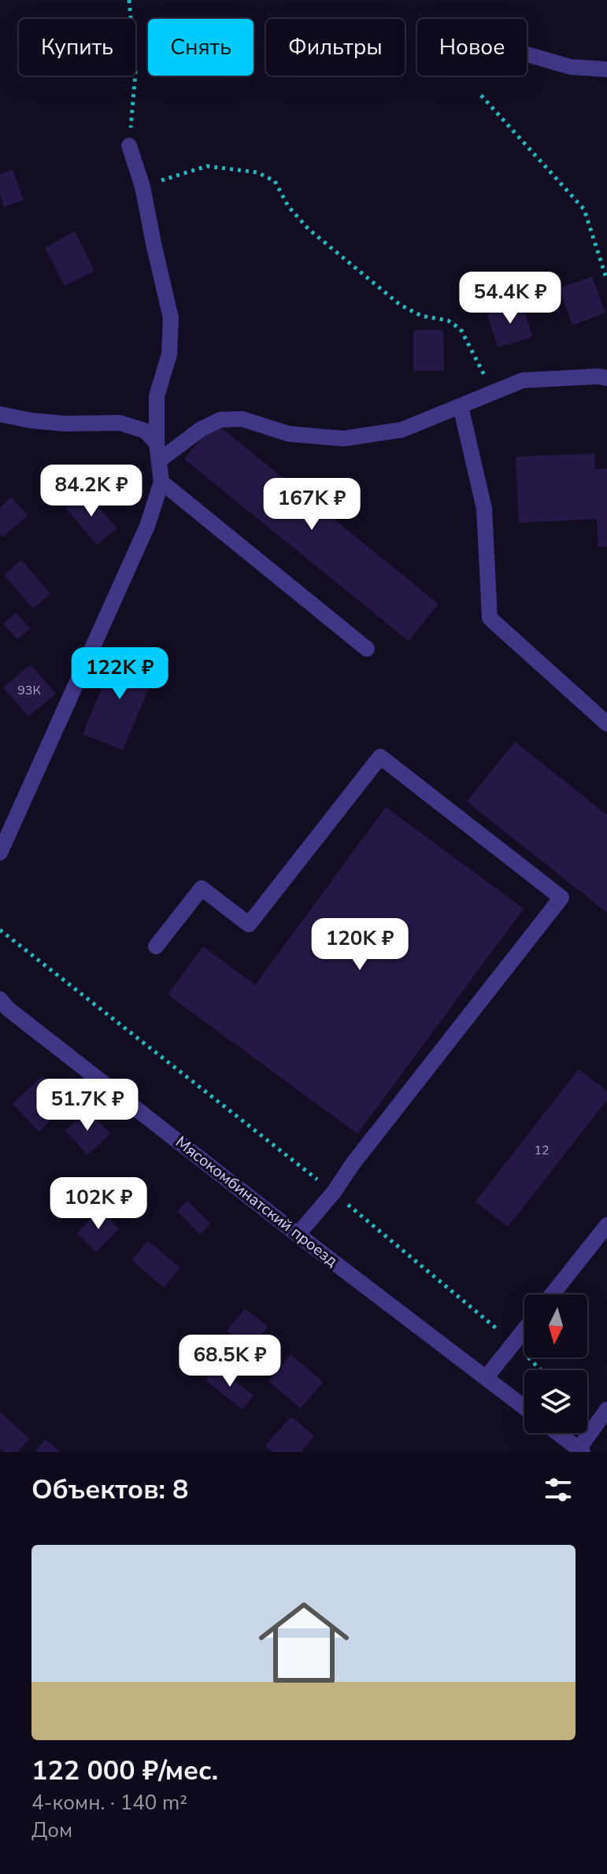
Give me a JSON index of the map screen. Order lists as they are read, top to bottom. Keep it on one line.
{"streets":{"street":["Мясокомбинатский проезд"]},"house_numbers":["93К","12"],"north":"bottom","page":{"chip":["Купить","Снять","Фильтры","Новое"],"price":["54.4K ₽","84.2K ₽","167K ₽","122K ₽","120K ₽","51.7K ₽","102K ₽","68.5K ₽"],"heading":"Объектов: 8","list":[{"name":"122 000 ₽/мес.","note":"4-комн. · 140 m² · Дом"}]}}
